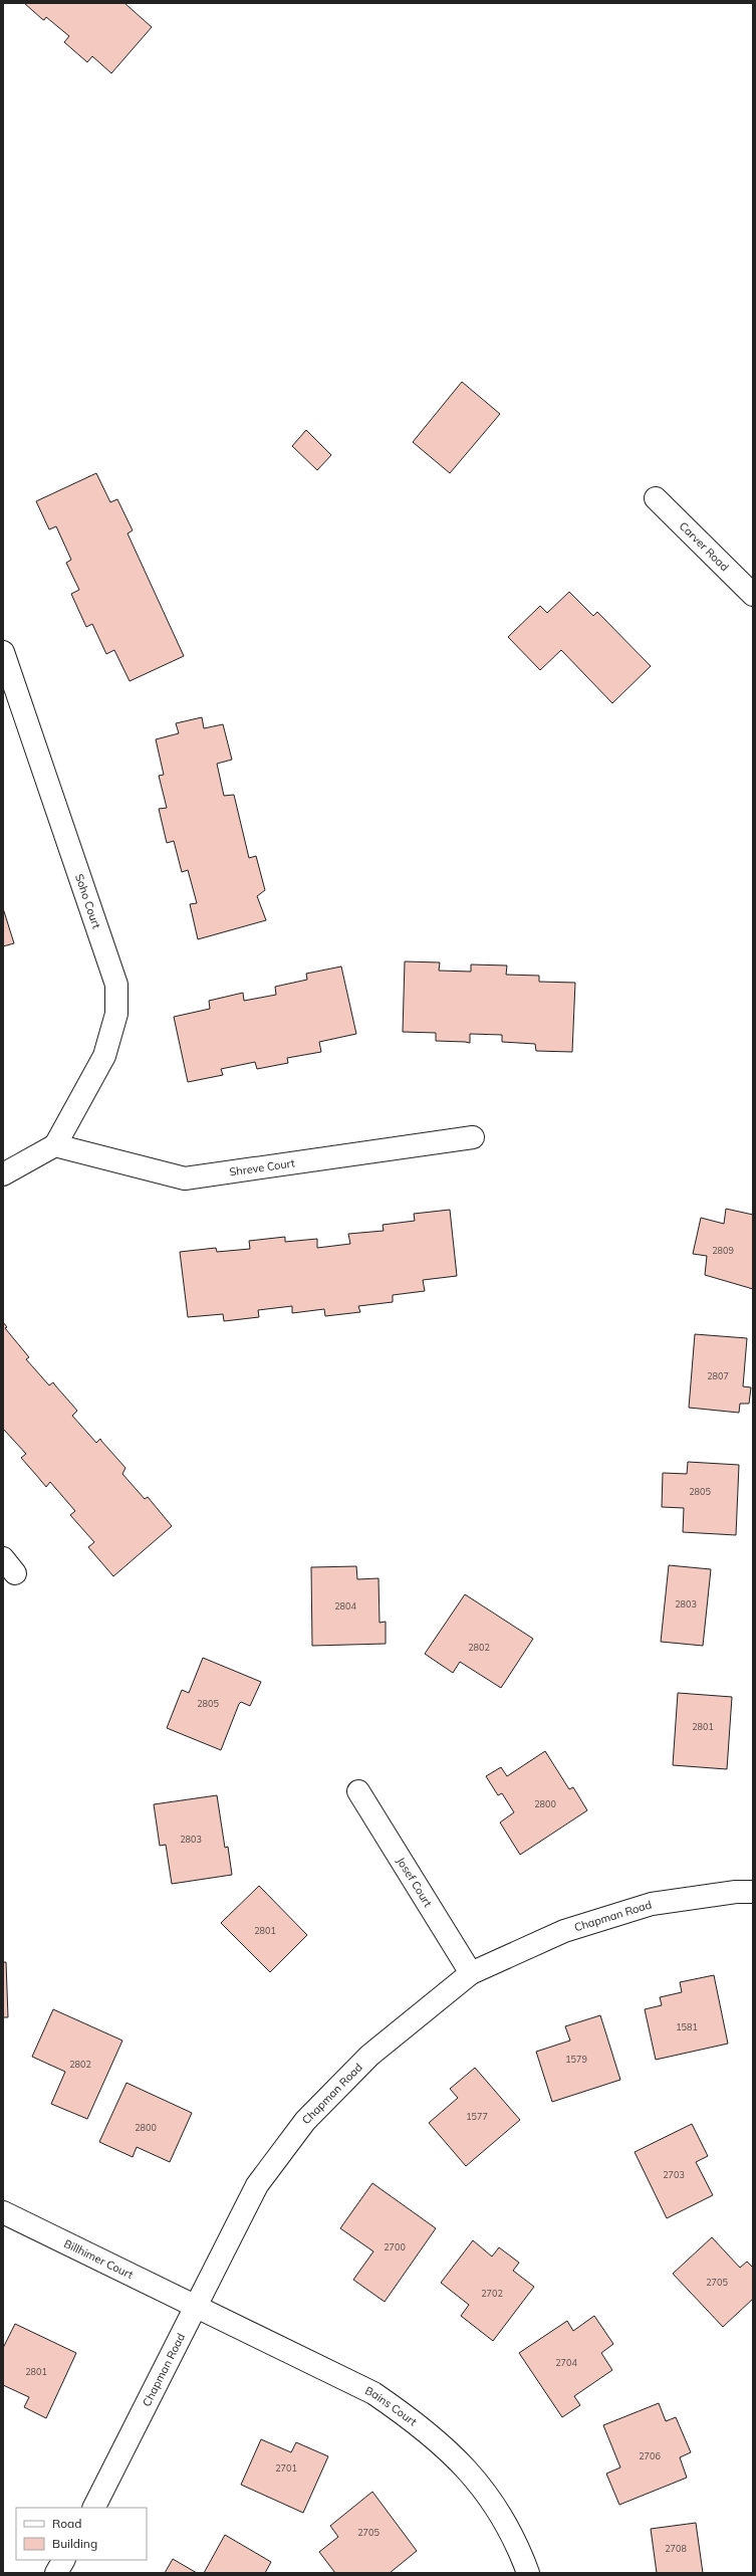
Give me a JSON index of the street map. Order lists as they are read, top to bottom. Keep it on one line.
{"streets":{"street":["Carver Road","Soho Court","Shreve Court","Josef Court","Chapman Road","Billhimer Court","Bains Court"]},"crossings":[["Soho Court","Shreve Court"],["Josef Court","Chapman Road"],["Chapman Road","Billhimer Court"],["Chapman Road","Bains Court"],["Billhimer Court","Bains Court"]],"house_numbers":["2809","2807","2805","2803","2804","2802","2805","2801","2800","2803","2801","1581","1579","2802","1577","2800","2703","2700","2705","2702","2704","2801","2706","2701","2705","2708"],"legend":["Road","Building"]}
